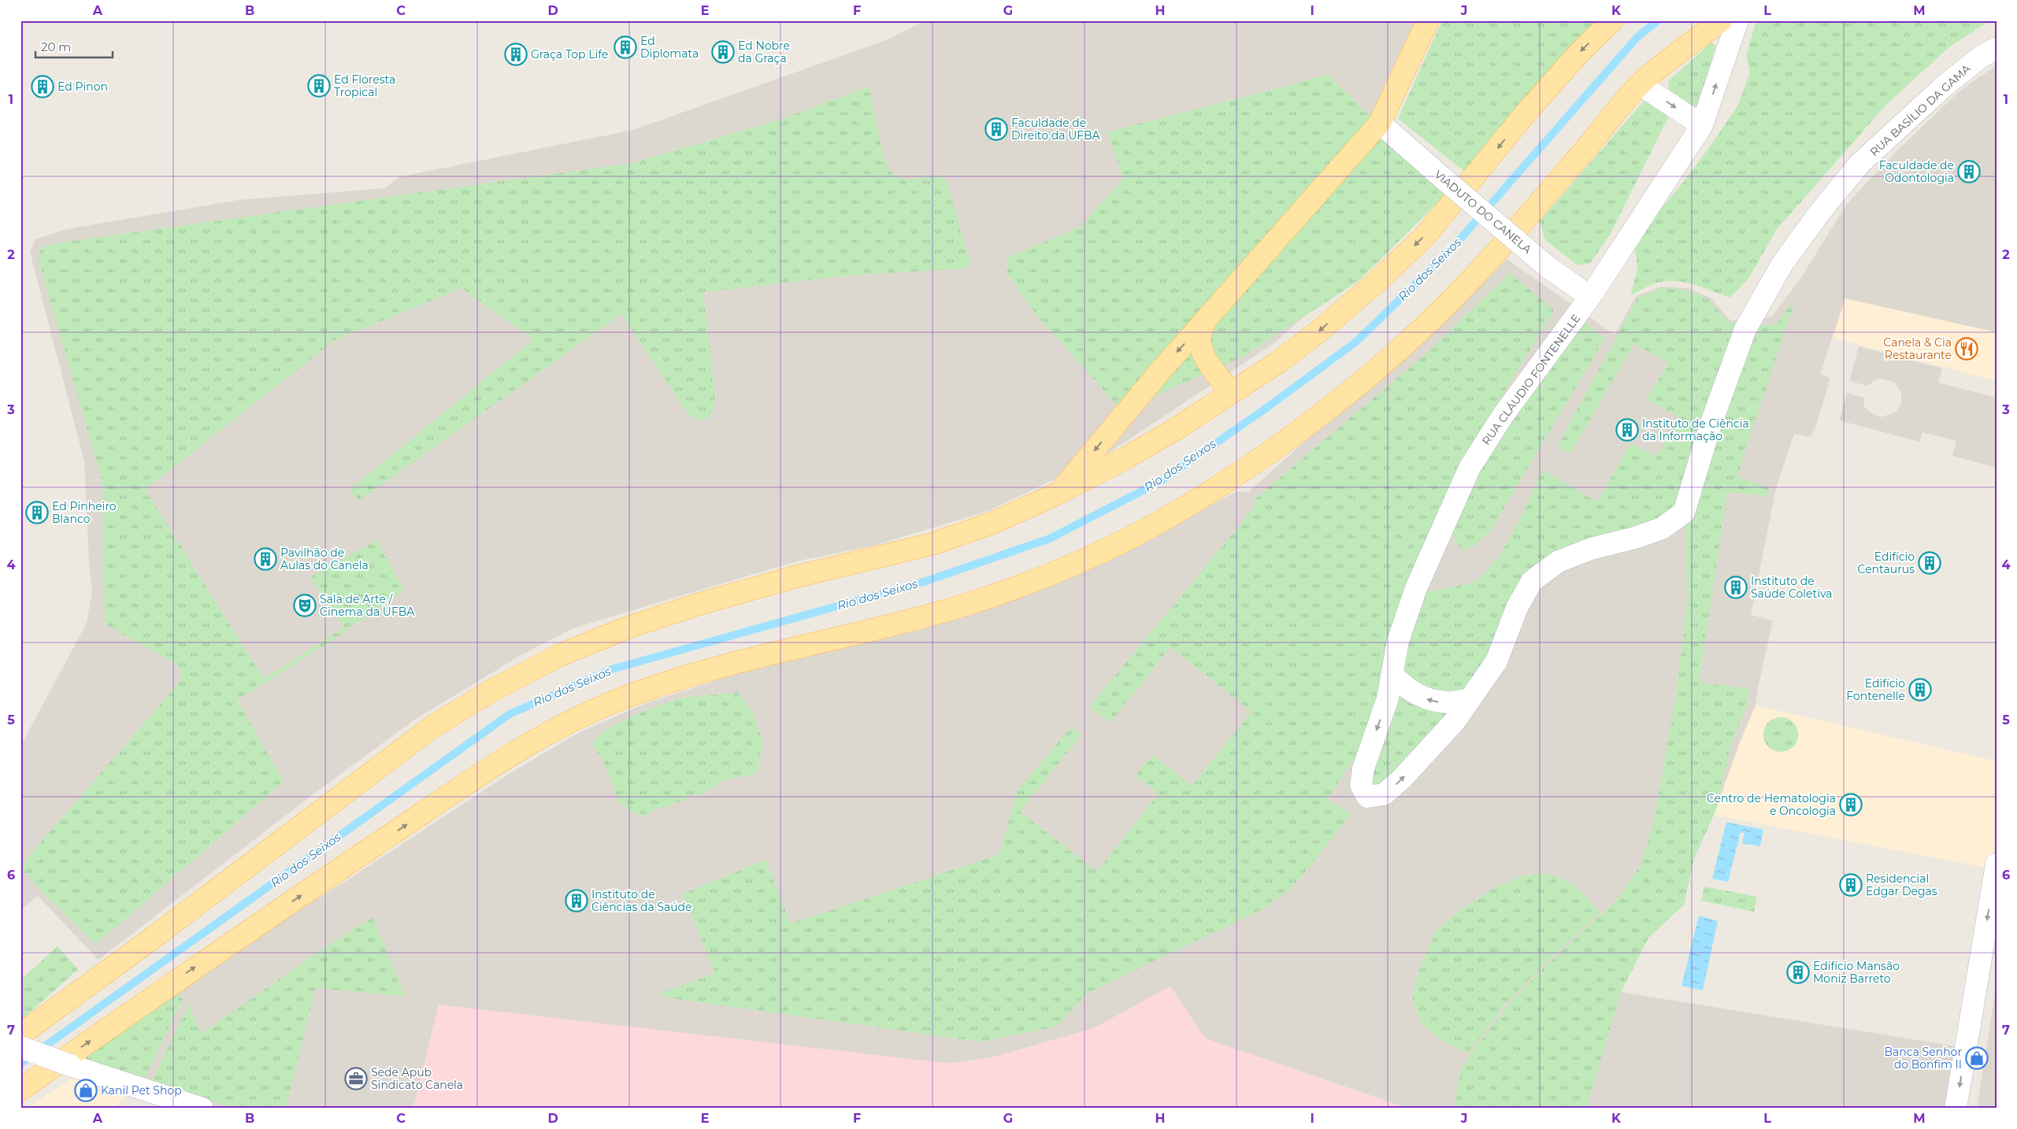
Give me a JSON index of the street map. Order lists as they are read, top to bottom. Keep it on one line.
{"streets":{"street":["RUA BASÍLIO DA GAMA","VIADUTO DO CANELA","RUA CLÁUDIO FONTENELLE"]},"crossings":[["RUA BASÍLIO DA GAMA","RUA CLÁUDIO FONTENELLE"],["VIADUTO DO CANELA","RUA CLÁUDIO FONTENELLE"]],"water":["Rio dos Seixos"],"places":{"building":["Ed Diplomata","Ed Nobre da Graça","Graça Top Life","Ed Floresta Tropical","Ed Pinon","Faculdade de Direito da UFBA","Faculdade de Odontologia","Instituto de Ciência da Informação","Ed Pinheiro Blanco","Pavilhão de Aulas do Canela","Edifício Centaurus","Instituto de Saúde Coletiva","Edifício Fontenelle","Centro de Hematologia e Oncologia","Residencial Edgar Degas","Instituto de Ciências da Saúde","Edifício Mansão Moniz Barreto"],"restaurant":["Canela & Cia Restaurante"],"theatre":["Sala de Arte / Cinema da UFBA"],"shop":["Banca Senhor do Bonfim II","Kanil Pet Shop"],"office":["Sede Apub Sindicato Canela"]},"scale_bar":"20 m","grid":{"columns":["A","B","C","D","E","F","G","H","I","J","K","L","M"],"rows":["1","2","3","4","5","6","7"]}}
